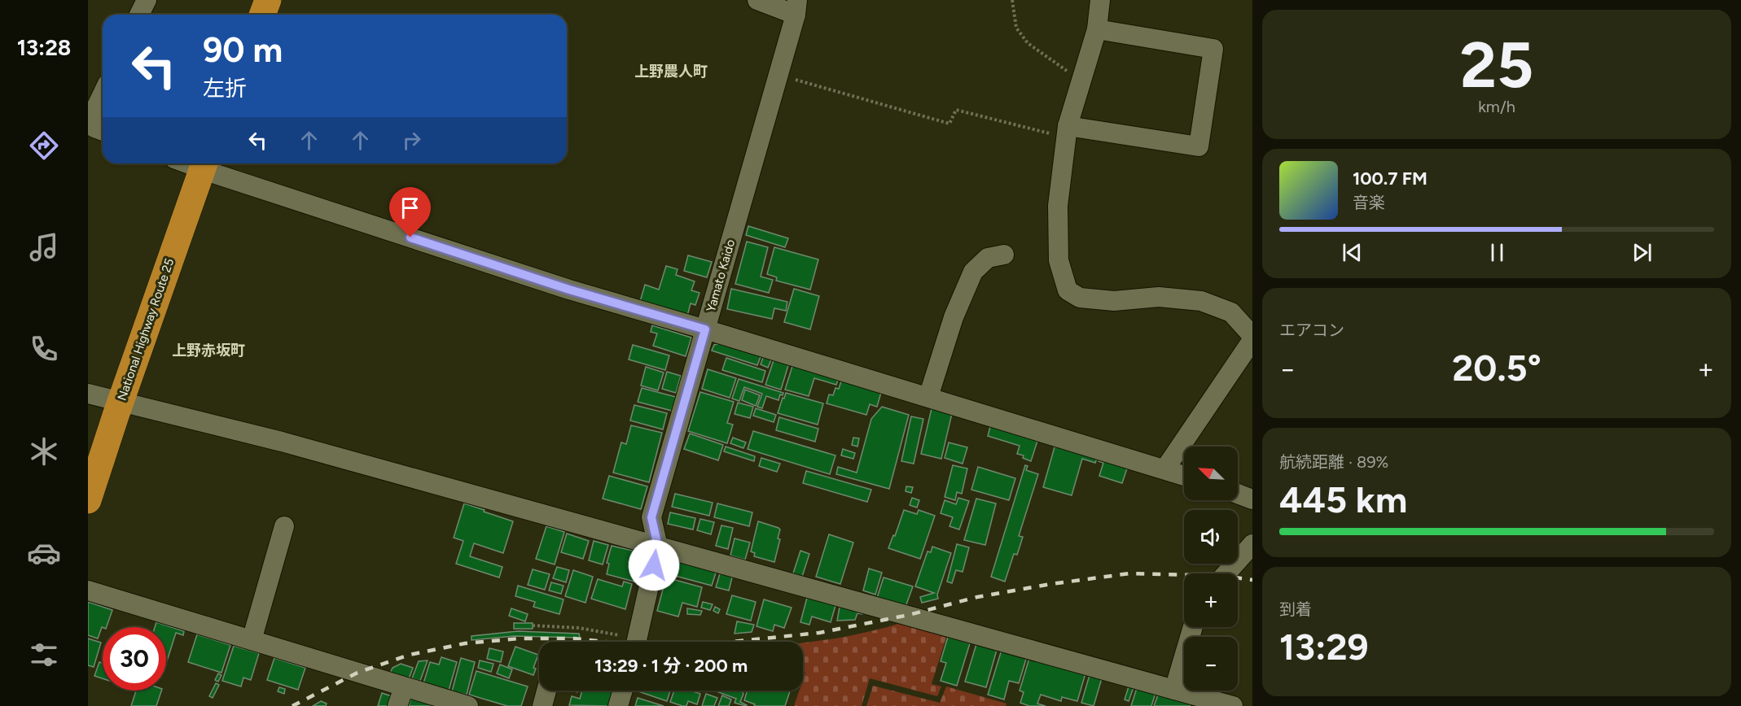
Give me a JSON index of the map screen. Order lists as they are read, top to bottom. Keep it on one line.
{"streets":{"highway":["National Highway Route 25"],"street":["Yamato Kaido"]},"districts":["上野農人町","上野赤坂町"],"north":"top left","page":{"tabs":"13:28","tile":[["25","km/h"],"エアコン",["航続距離 · 89%","445 km"],["到着","13:29"]],"turn":["90 m","左折"],"song":["100.7 FM","音楽"],"heat":["−","20.5°","+"],"map_buttons":["+","−"],"limit":"30","trip":"13:29 · 1 分 · 200 m"}}
